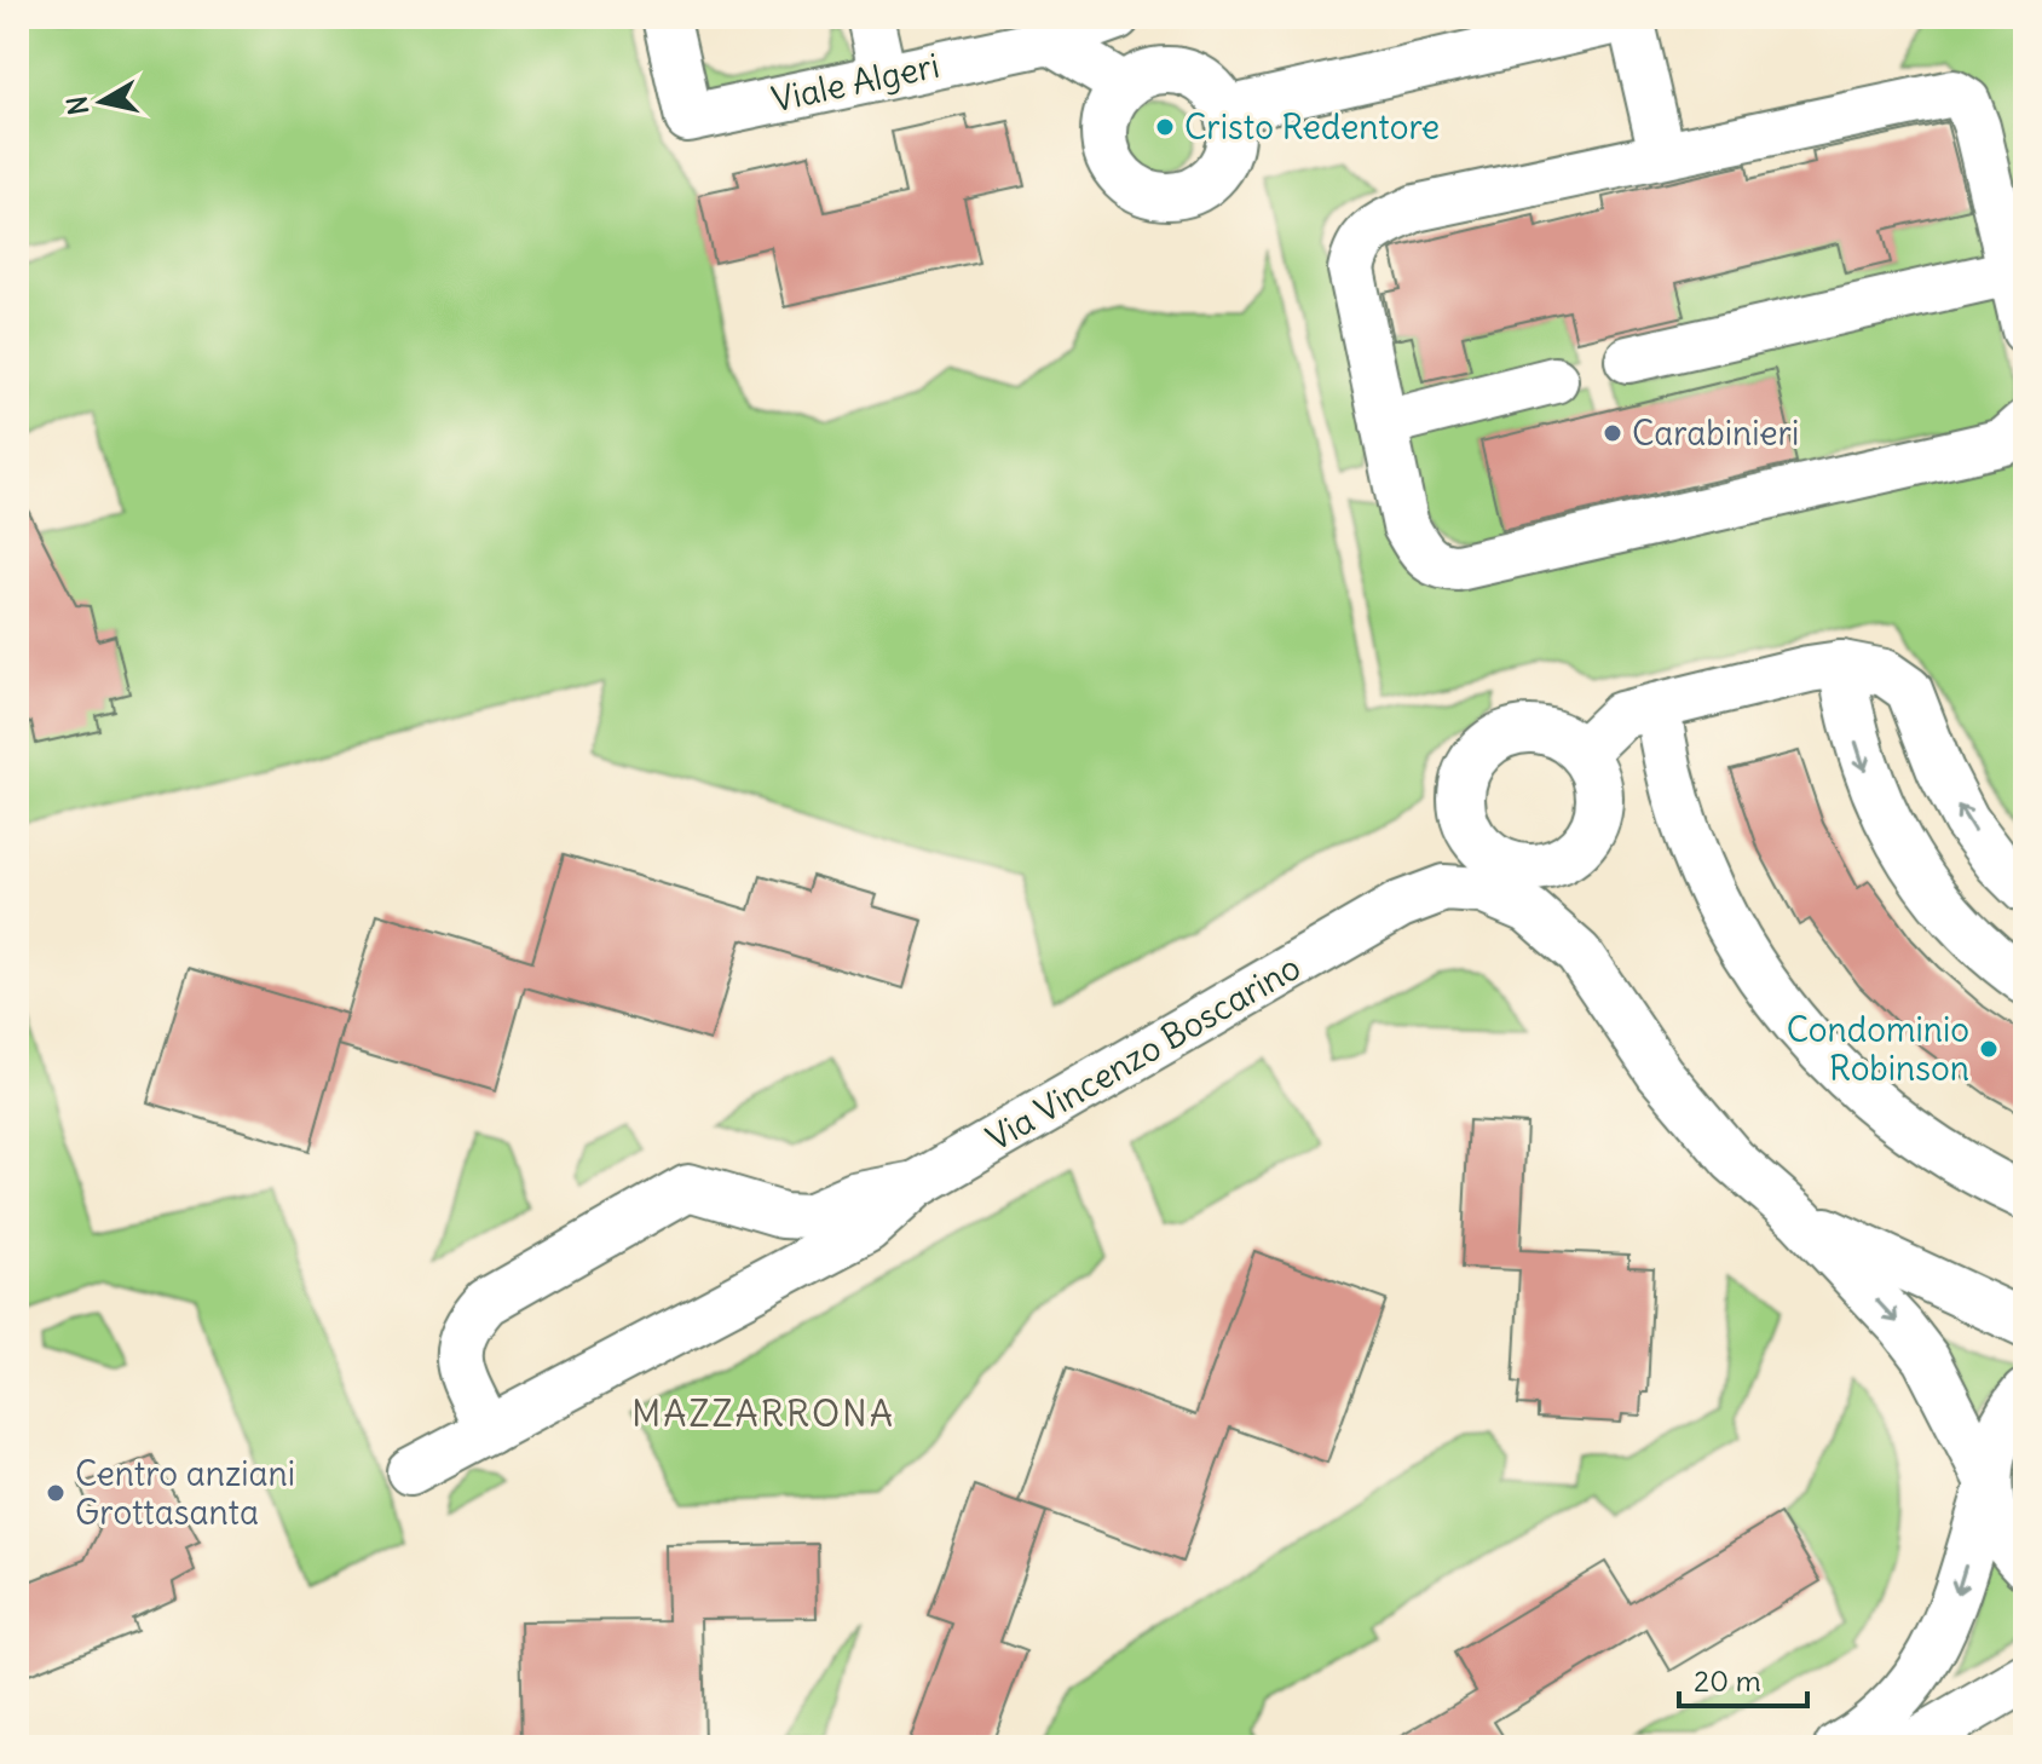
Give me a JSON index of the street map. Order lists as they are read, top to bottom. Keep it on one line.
{"streets":{"street":["Viale Algeri","Via Vincenzo Boscarino"]},"districts":["MAZZARRONA"],"places":["Cristo Redentore","Carabinieri","Condominio Robinson","Centro anziani Grottasanta"],"scale_bar":"20 m","north":"left"}
